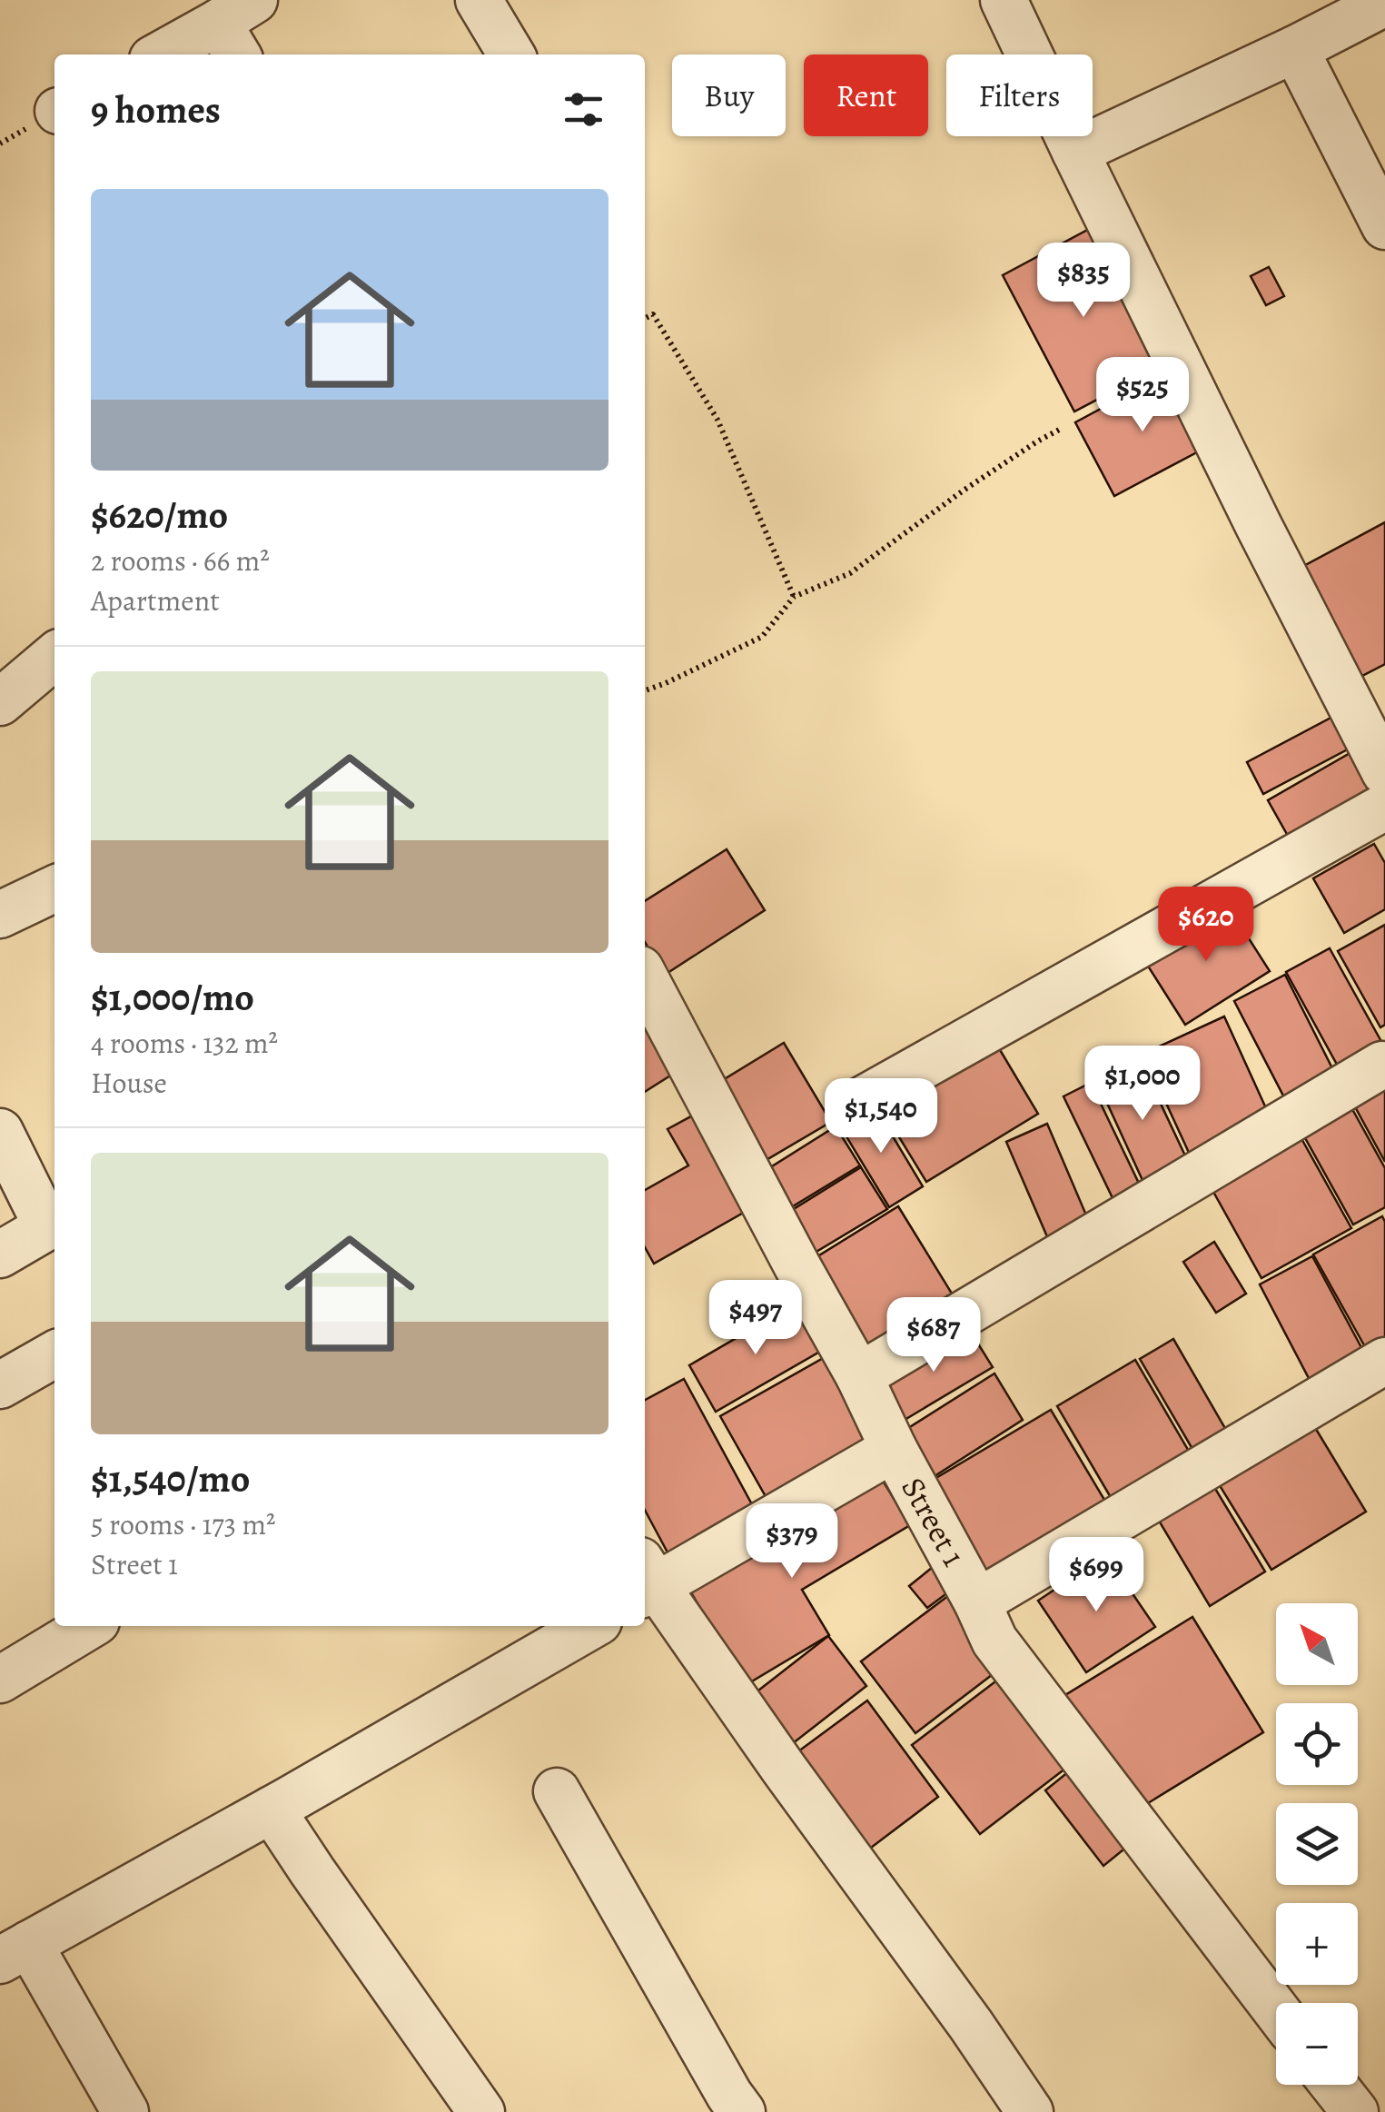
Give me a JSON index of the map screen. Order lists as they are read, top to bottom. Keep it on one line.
{"streets":{"street":["Street 1"]},"north":"top left","page":{"chip":["Buy","Rent","Filters"],"heading":"9 homes","list":[{"name":"$620/mo","note":"2 rooms · 66 m² · Apartment"},{"name":"$1,000/mo","note":"4 rooms · 132 m² · House"},{"name":"$1,540/mo","note":"5 rooms · 173 m² · Street 1"}],"price":["$835","$525","$620","$1,000","$1,540","$497","$687","$379","$699"],"map_buttons":["+","−"]}}
